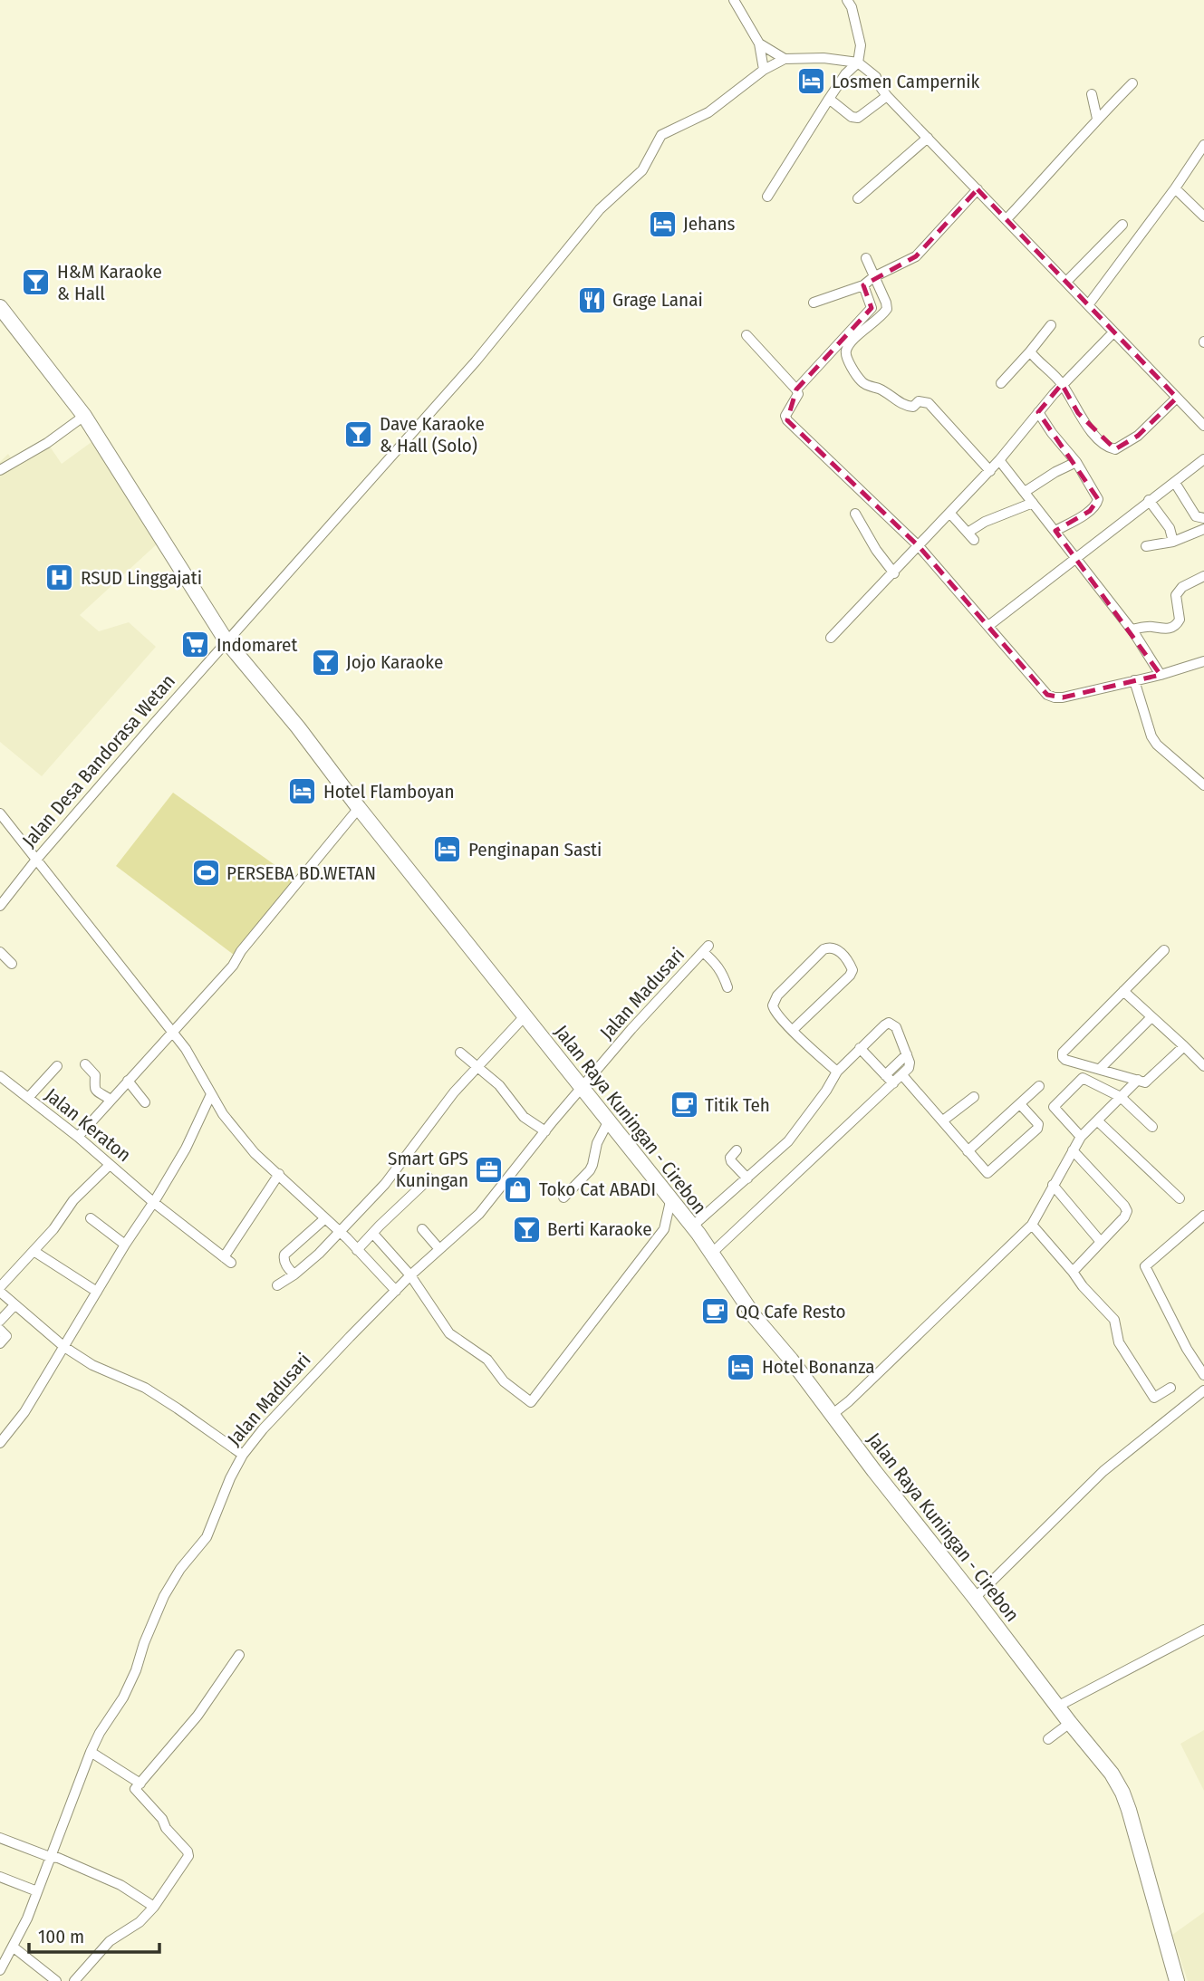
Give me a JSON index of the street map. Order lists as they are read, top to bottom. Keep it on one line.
{"streets":{"highway":["Jalan Raya Kuningan - Cirebon"],"street":["Jalan Desa Bandorasa Wetan","Jalan Madusari","Jalan Keraton"]},"crossings":[["Jalan Desa Bandorasa Wetan","Jalan Raya Kuningan - Cirebon"],["Jalan Madusari","Jalan Raya Kuningan - Cirebon"]],"places":{"hotel":["Losmen Campernik","Jehans","Hotel Flamboyan","Penginapan Sasti","Hotel Bonanza"],"bar":["H&M Karaoke & Hall","Dave Karaoke & Hall (Solo)","Jojo Karaoke","Berti Karaoke"],"restaurant":["Grage Lanai"],"hospital":["RSUD Linggajati"],"supermarket":["Indomaret"],"sports":["PERSEBA BD.WETAN"],"cafe":["Titik Teh","QQ Cafe Resto"],"office":["Smart GPS Kuningan"],"shop":["Toko Cat ABADI"]},"scale_bar":"100 m"}
